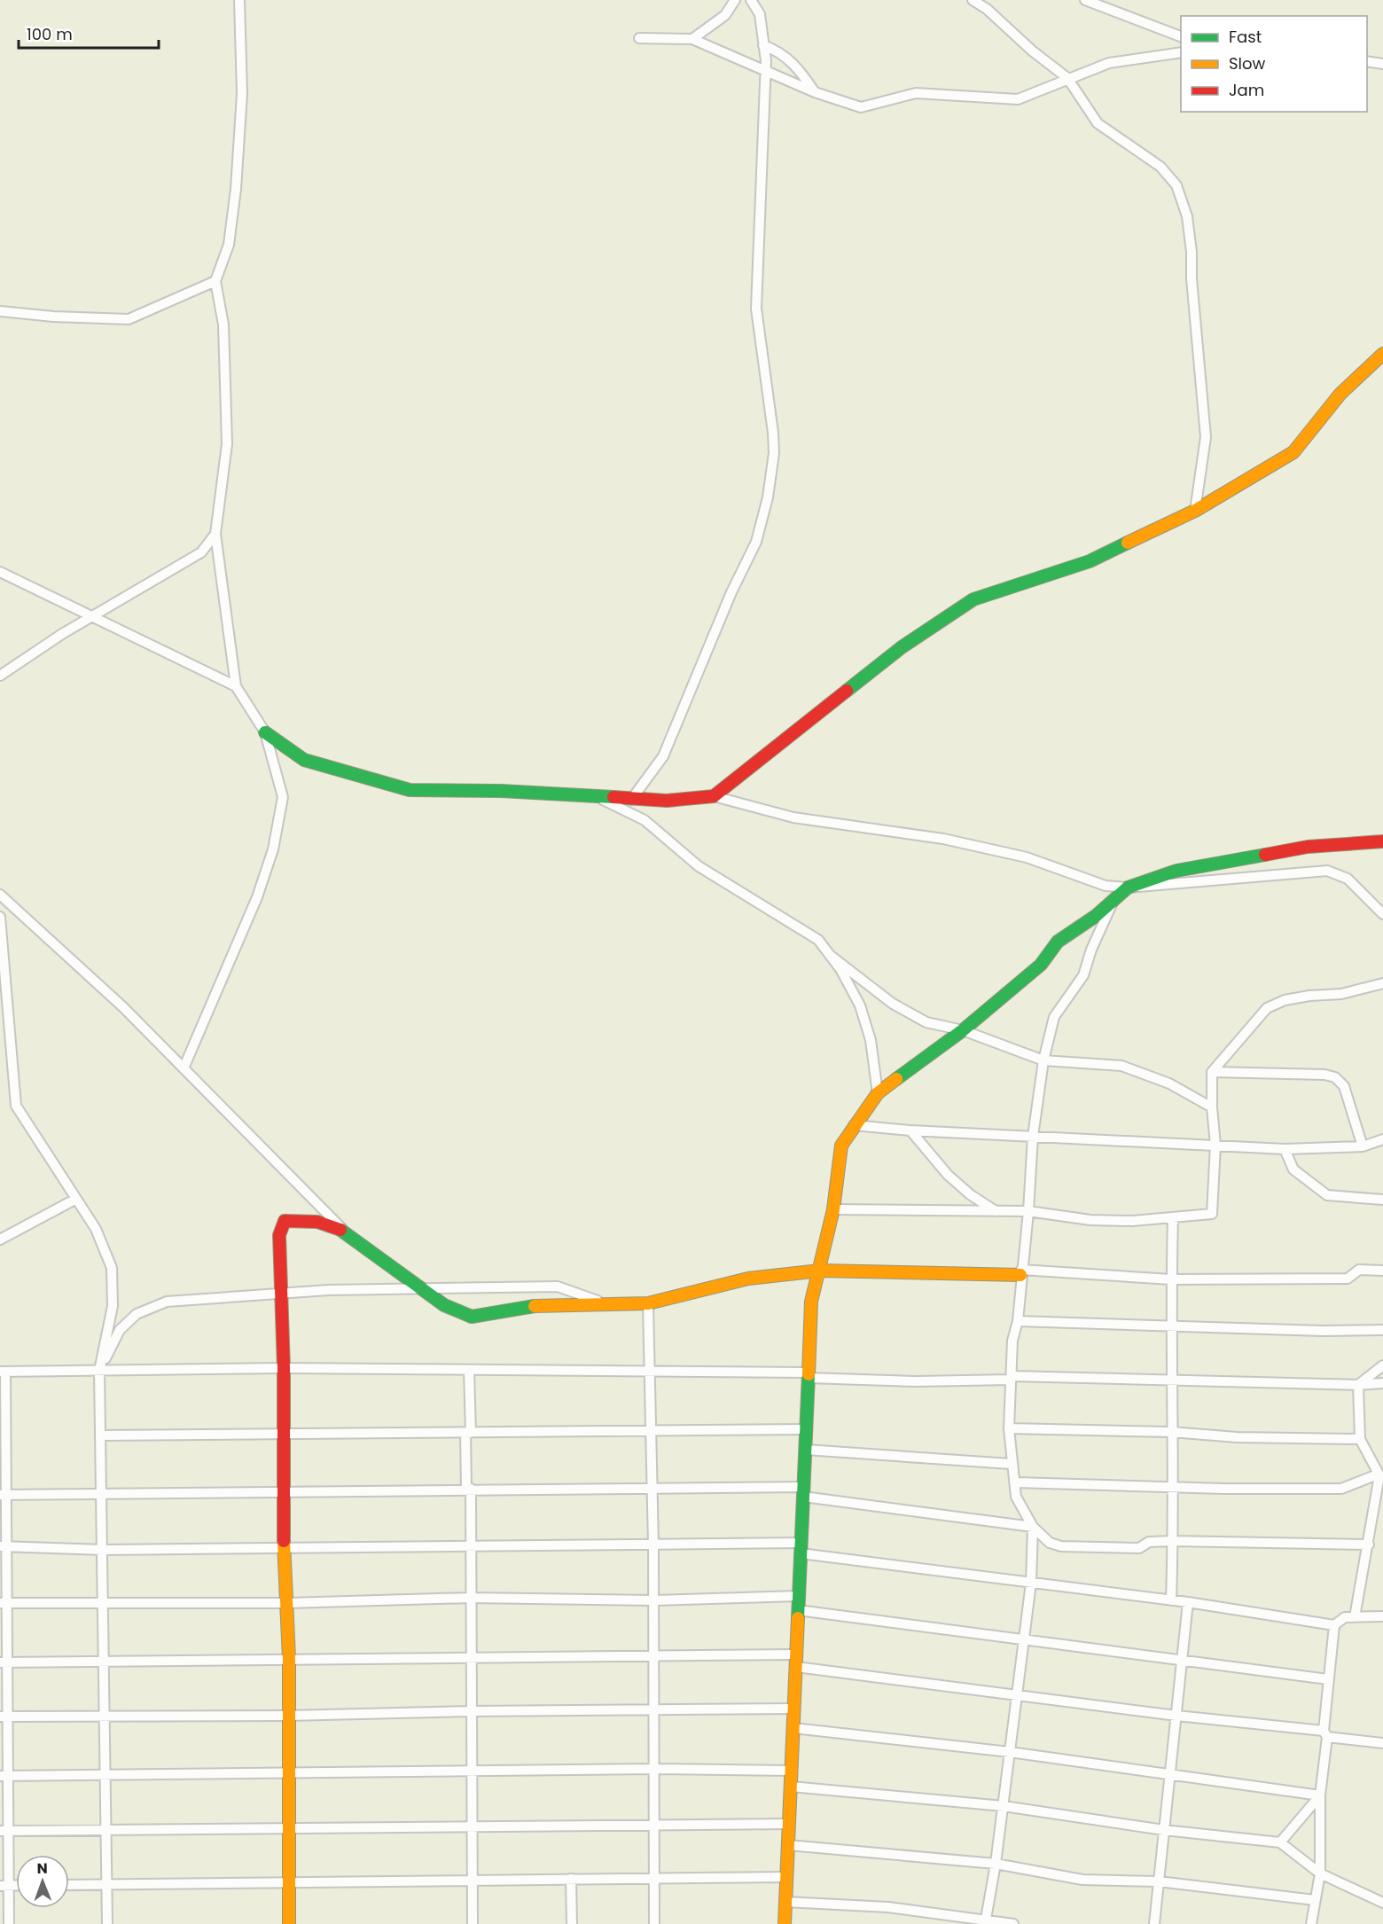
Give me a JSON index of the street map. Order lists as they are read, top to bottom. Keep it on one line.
{"legend":["Fast","Slow","Jam"],"scale_bar":"100 m","north":"top"}
